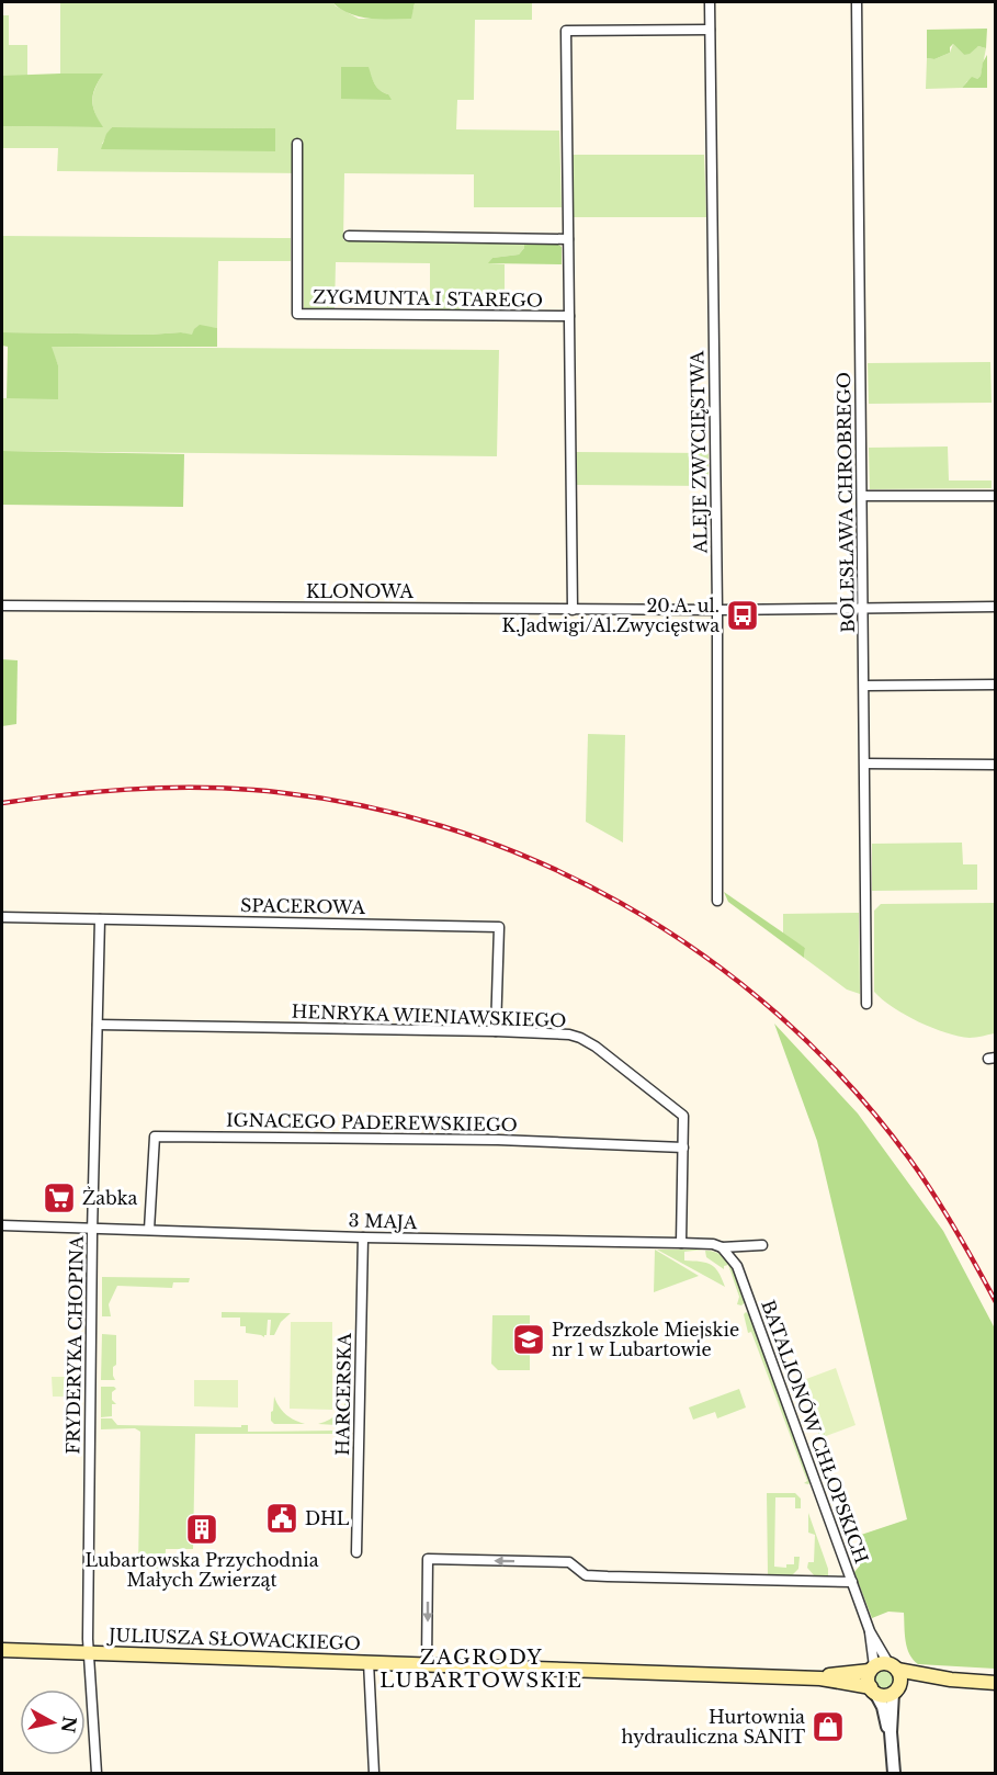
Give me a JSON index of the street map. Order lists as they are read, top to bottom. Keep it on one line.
{"streets":{"main road":["JULIUSZA SŁOWACKIEGO"],"street":["ZYGMUNTA I STAREGO","ALEJE ZWYCIĘSTWA","BOLESŁAWA CHROBREGO","KLONOWA","SPACEROWA","HENRYKA WIENIAWSKIEGO","IGNACEGO PADEREWSKIEGO","3 MAJA","FRYDERYKA CHOPINA","HARCERSKA","BATALIONÓW CHŁOPSKICH"]},"crossings":[["ZYGMUNTA I STAREGO","ALEJE ZWYCIĘSTWA"],["ZYGMUNTA I STAREGO","KLONOWA"],["ALEJE ZWYCIĘSTWA","KLONOWA"],["BOLESŁAWA CHROBREGO","KLONOWA"],["SPACEROWA","HENRYKA WIENIAWSKIEGO"],["SPACEROWA","FRYDERYKA CHOPINA"],["HENRYKA WIENIAWSKIEGO","IGNACEGO PADEREWSKIEGO"],["HENRYKA WIENIAWSKIEGO","3 MAJA"],["HENRYKA WIENIAWSKIEGO","FRYDERYKA CHOPINA"],["IGNACEGO PADEREWSKIEGO","3 MAJA"],["3 MAJA","FRYDERYKA CHOPINA"],["3 MAJA","HARCERSKA"],["3 MAJA","BATALIONÓW CHŁOPSKICH"],["FRYDERYKA CHOPINA","JULIUSZA SŁOWACKIEGO"],["BATALIONÓW CHŁOPSKICH","JULIUSZA SŁOWACKIEGO"]],"districts":["ZAGRODY LUBARTOWSKIE"],"places":{"bus stop":["20.A. ul. K.Jadwigi/Al.Zwycięstwa"],"supermarket":["Żabka"],"school or university":["Przedszkole Miejskie nr 1 w Lubartowie"],"public building":["DHL"],"building":["Lubartowska Przychodnia Małych Zwierząt"],"shop":["Hurtownia hydrauliczna SANIT"]},"north":"right"}
